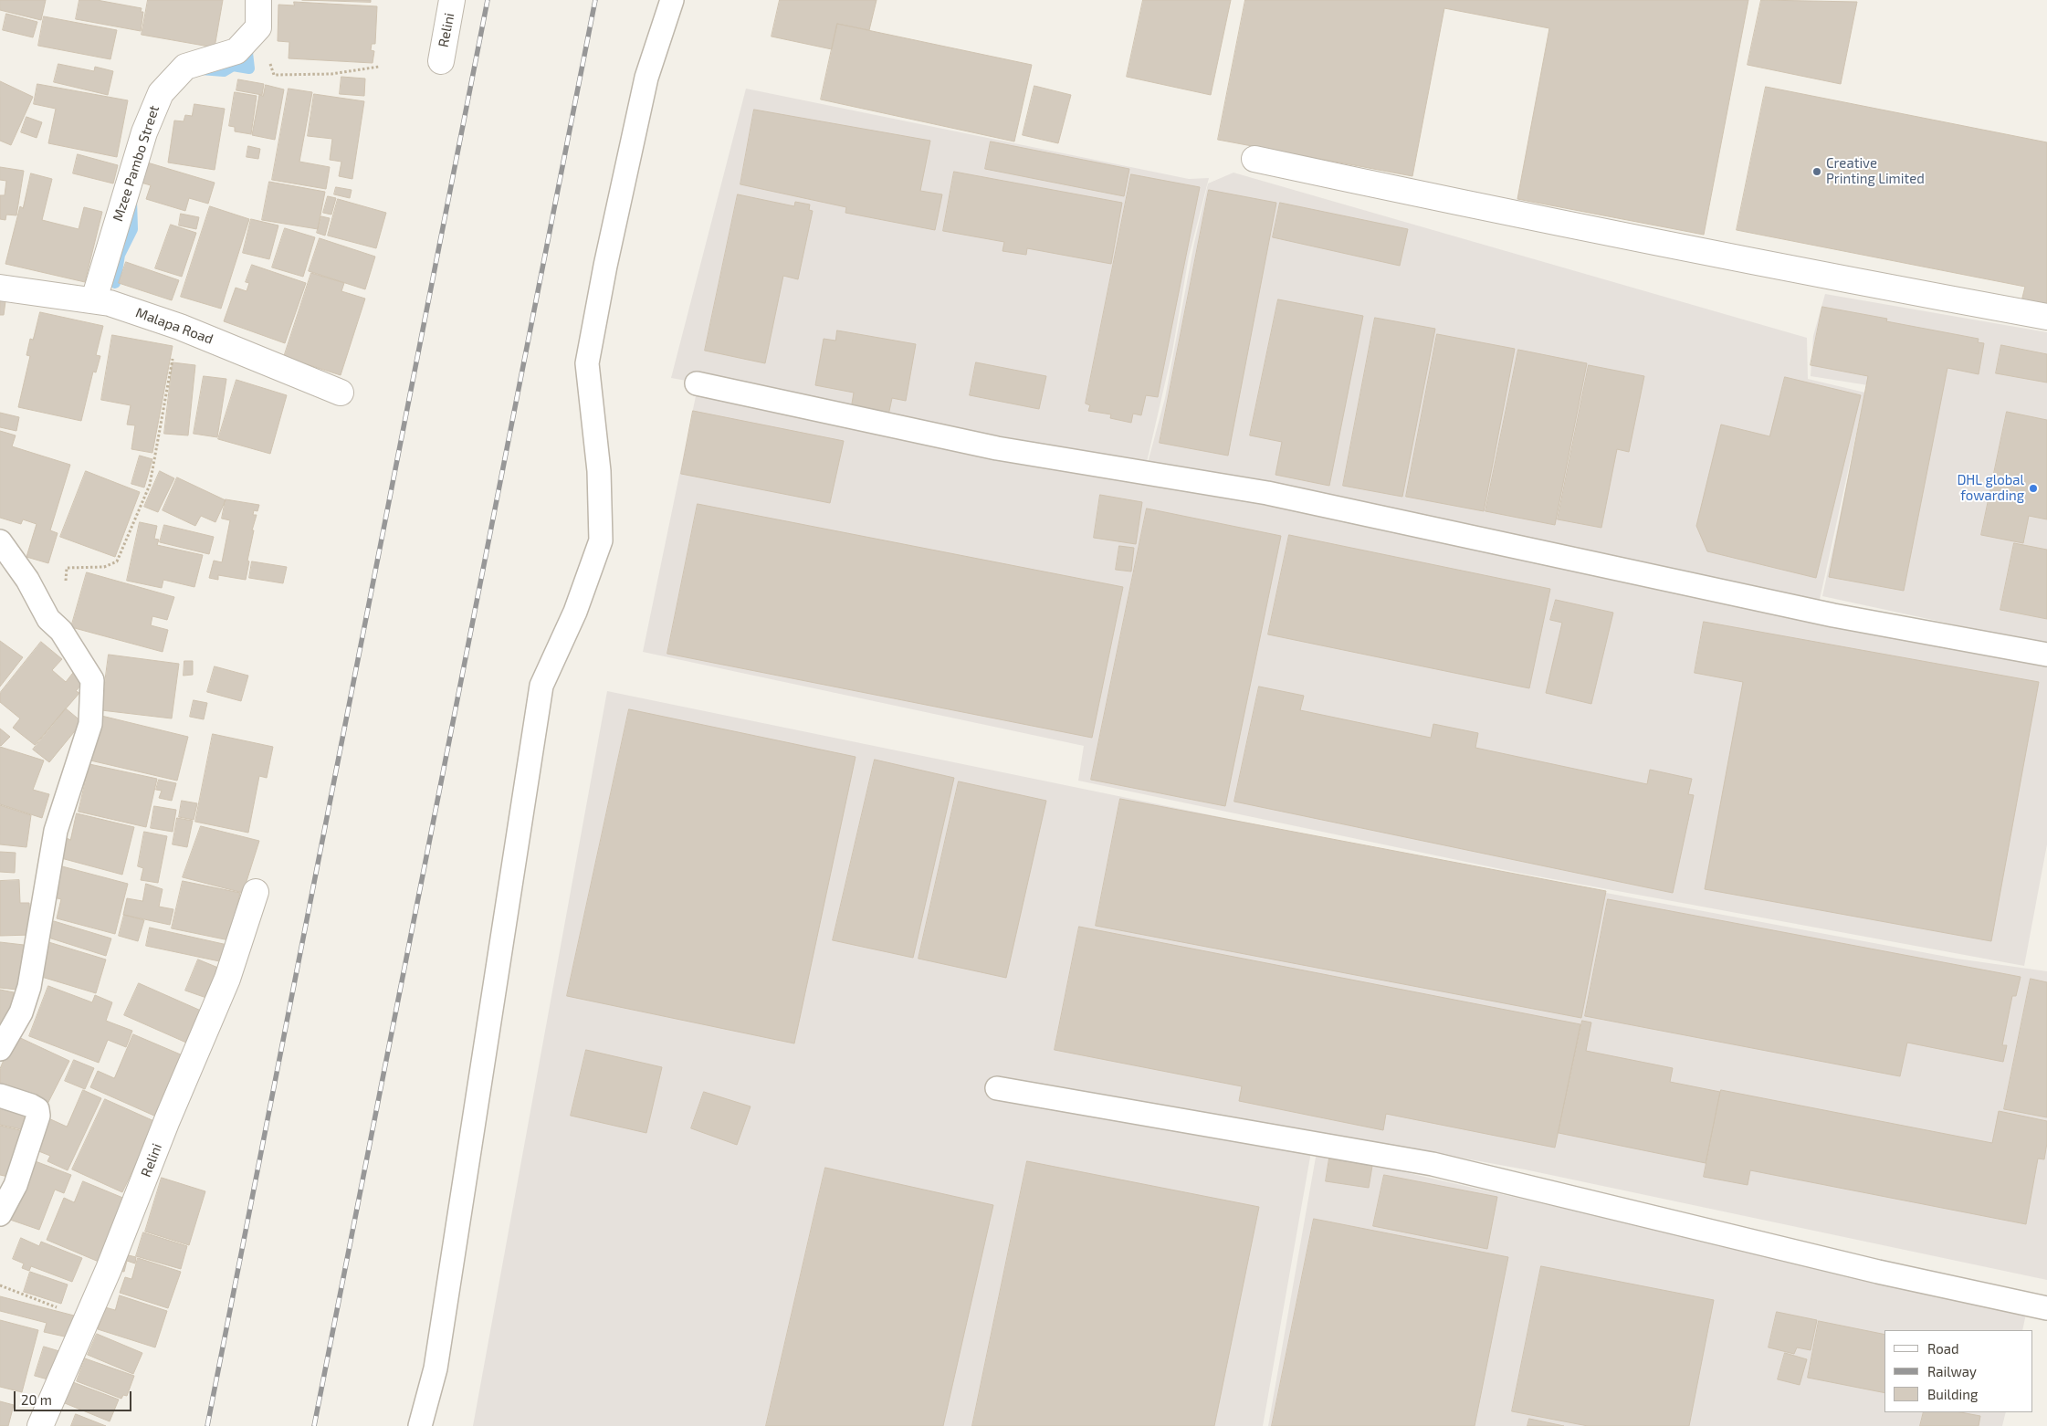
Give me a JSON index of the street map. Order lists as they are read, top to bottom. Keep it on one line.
{"streets":{"street":["Relini","Mzee Pambo Street","Malapa Road"]},"crossings":[["Mzee Pambo Street","Malapa Road"]],"places":["Creative Printing Limited","DHL global fowarding"],"legend":["Road","Railway","Building"],"scale_bar":"20 m"}
